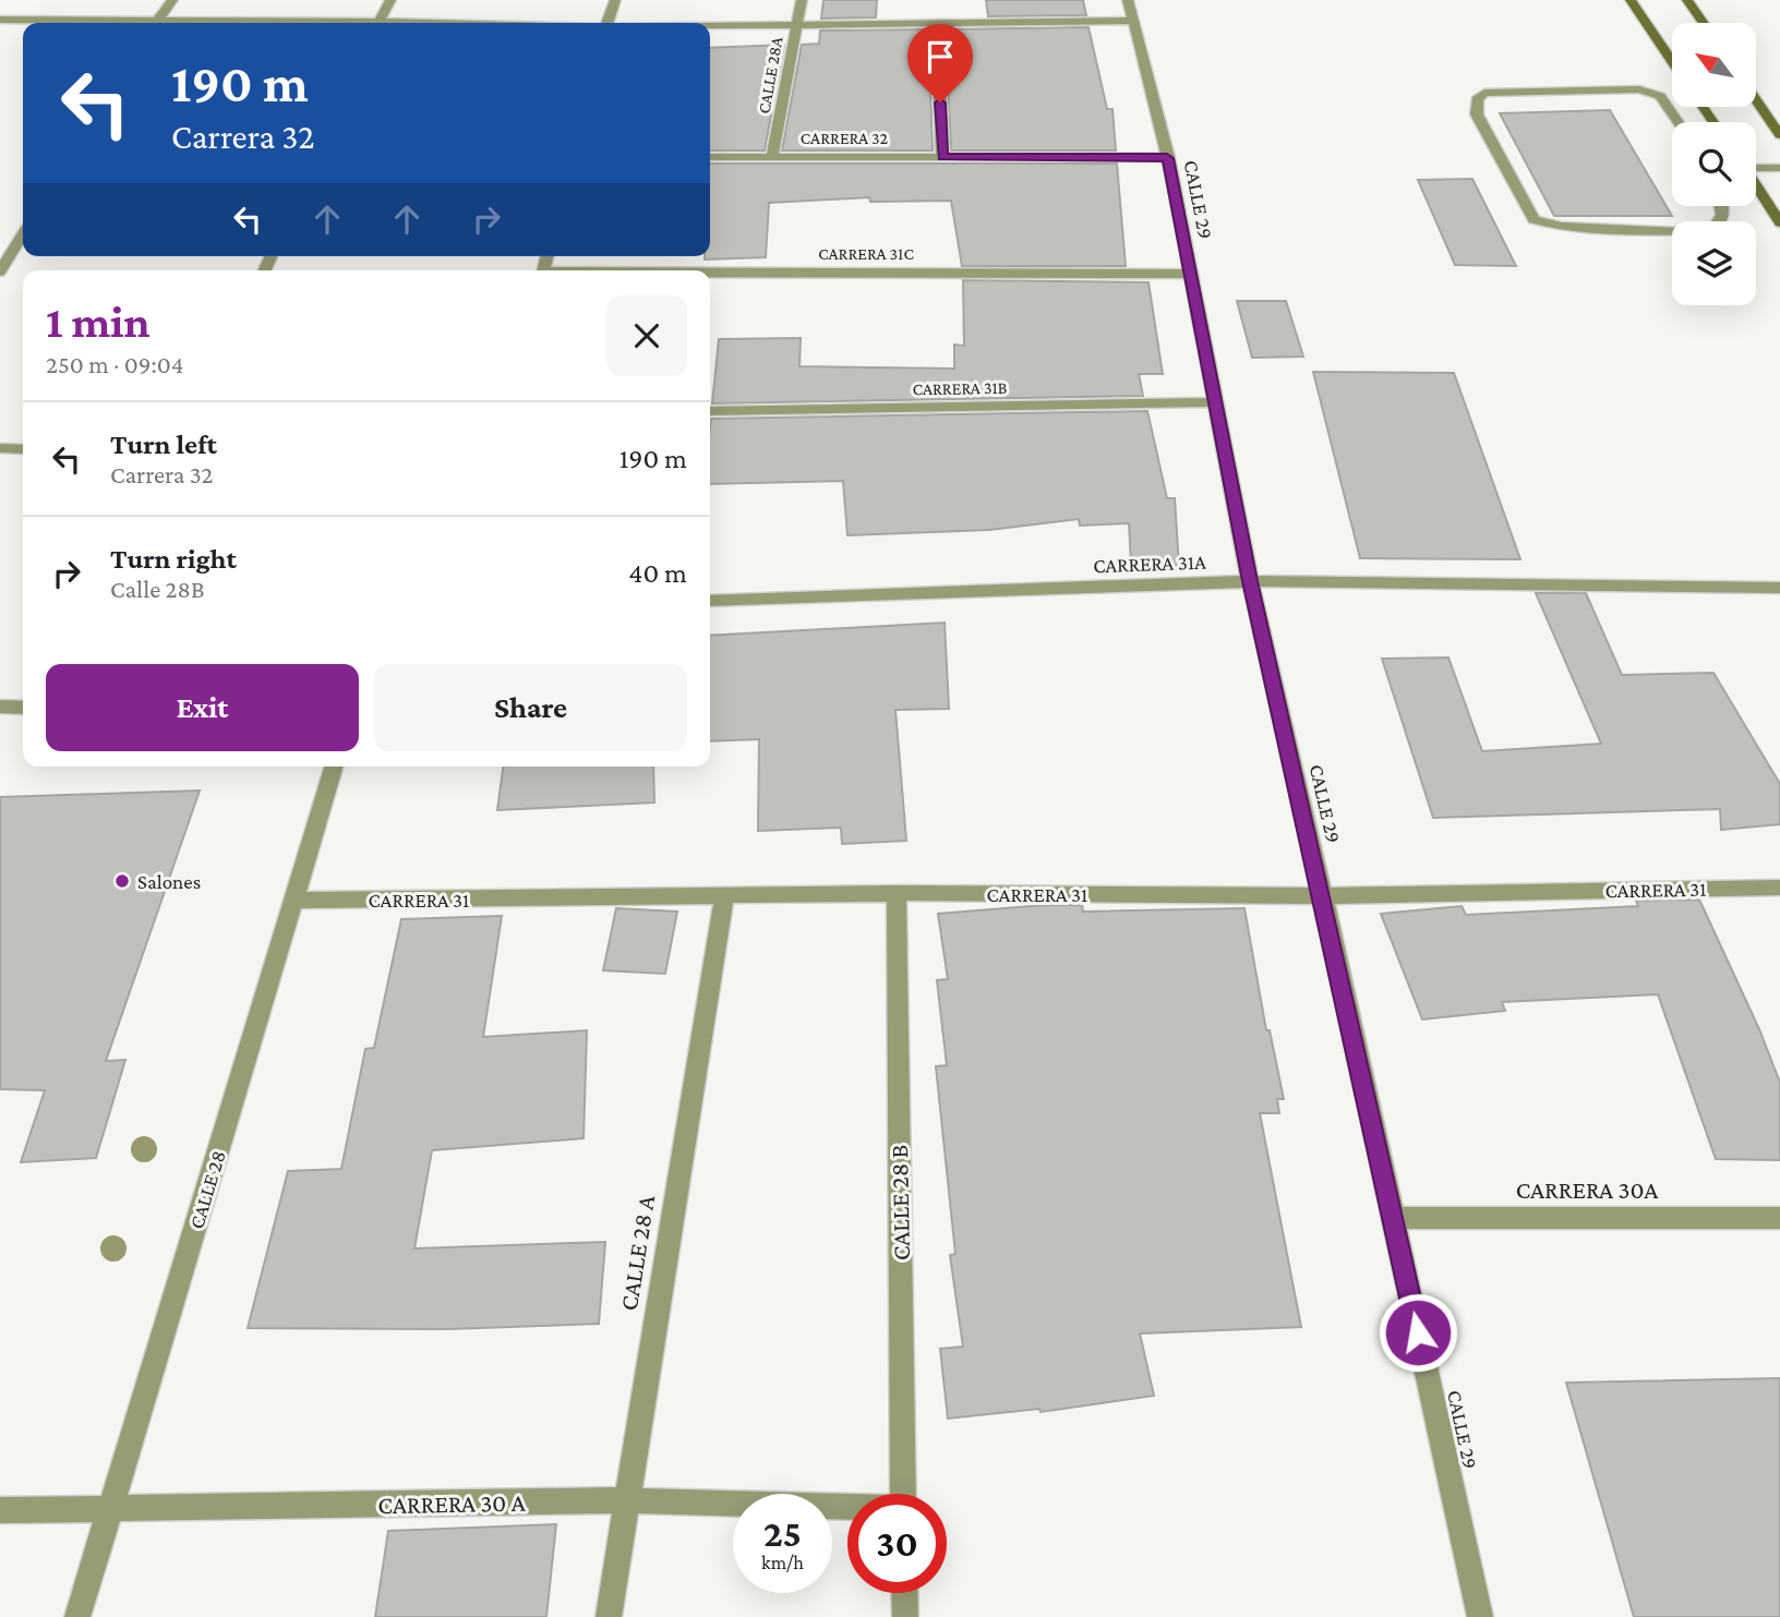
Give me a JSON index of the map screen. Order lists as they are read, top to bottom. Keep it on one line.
{"streets":{"street":["CALLE 28A","CARRERA 32","CALLE 29","CARRERA 31C","CARRERA 31B","CARRERA 31A","CARRERA 31","CALLE 28","CARRERA 30A","CALLE 28 B","CALLE 28 A","CARRERA 30 A"]},"crossings":[["CALLE 28A","CARRERA 32"],["CARRERA 32","CALLE 29"],["CALLE 29","CARRERA 31C"],["CALLE 29","CARRERA 31B"],["CALLE 29","CARRERA 31A"],["CALLE 29","CARRERA 31"],["CALLE 29","CARRERA 30A"],["CARRERA 31","CALLE 28"],["CARRERA 31","CALLE 28 B"],["CARRERA 31","CALLE 28 A"],["CALLE 28","CARRERA 30 A"],["CALLE 28 A","CARRERA 30 A"]],"places":["Salones"],"north":"top left","page":{"turn":["190 m","Carrera 32"],"heading":["1 min","250 m · 09:04"],"list":[{"name":"Turn left","note":"Carrera 32","value":"190 m"},{"name":"Turn right","note":"Calle 28B","value":"40 m"}],"buttons":["Exit","Share"],"speed":"25 km/h","limit":"30"}}
